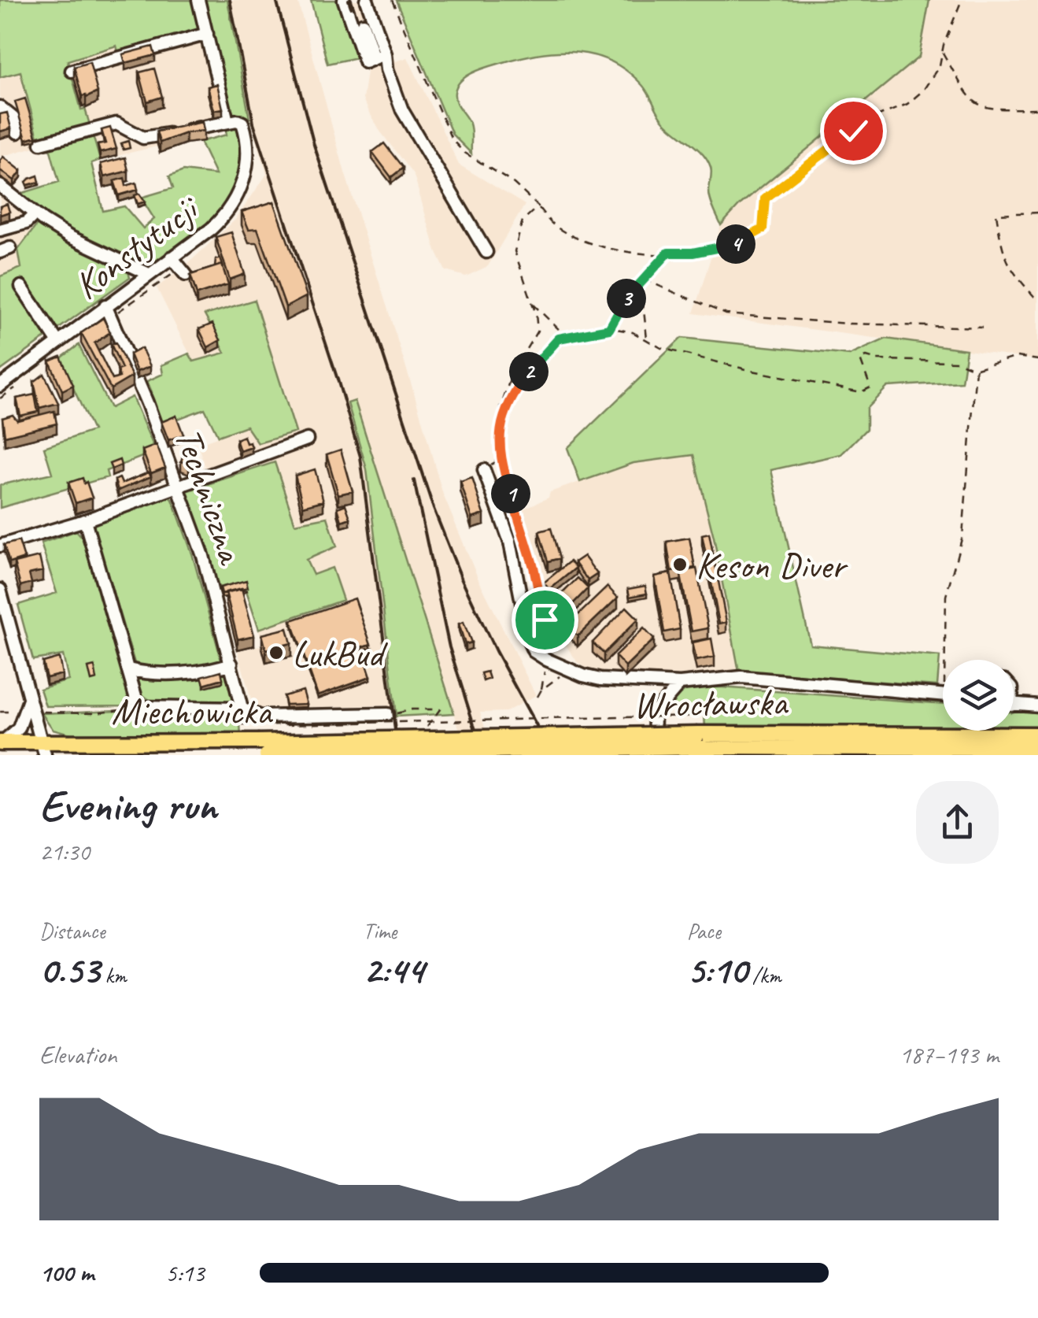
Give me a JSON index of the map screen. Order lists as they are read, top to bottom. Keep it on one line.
{"streets":{"main road":["Wrocławska","Miechowicka"],"street":["Konstytucji","Techniczna"]},"crossings":[["Konstytucji","Techniczna"],["Wrocławska","Miechowicka"]],"places":["Keson Diver","LukBud"],"page":{"pins":["4","3","2","1"],"heading":["Evening run","21:30"],"stats":[["Distance","0.53 km"],["Time","2:44"],["Pace","5:10 /km"]],"chart":["Elevation","187–193 m"],"list":[{"name":"100 m","note":"5:13"}]}}
